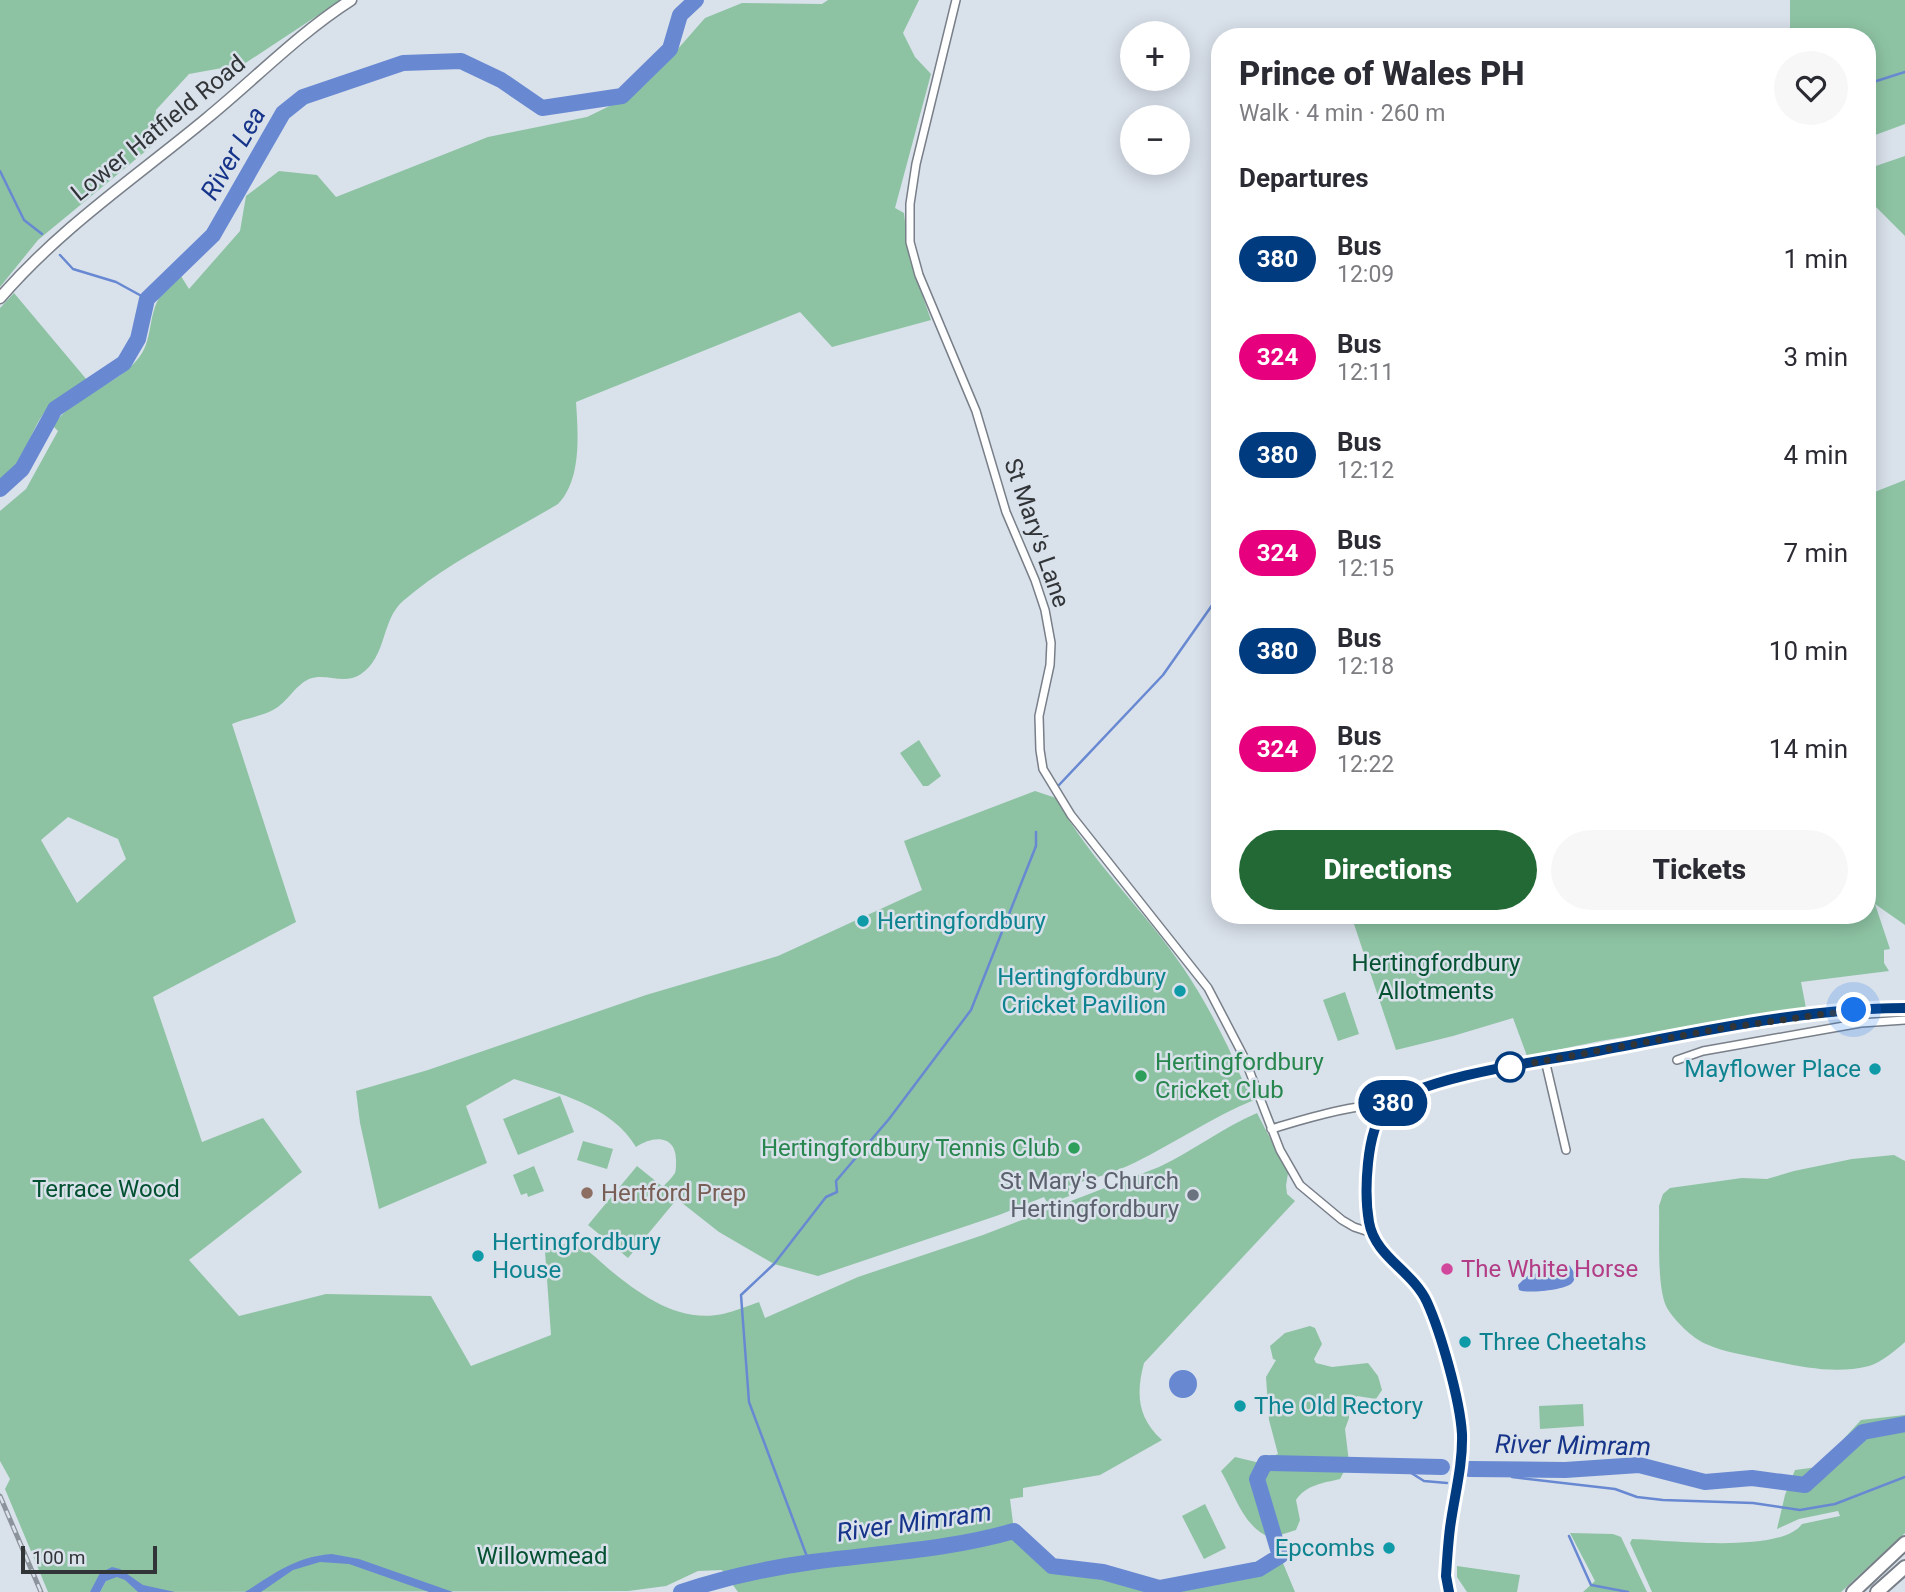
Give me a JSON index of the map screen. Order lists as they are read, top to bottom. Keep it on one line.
{"streets":{"main road":["Lower Hatfield Road"],"street":["St Mary's Lane"]},"water":["River Lea","River Mimram"],"parks":["Hertingfordbury Allotments","Terrace Wood","Willowmead"],"places":["Hertingfordbury","Hertingfordbury Cricket Pavilion","Mayflower Place","Hertingfordbury Cricket Club","Hertingfordbury Tennis Club","Hertford Prep","St Mary's Church Hertingfordbury","Hertingfordbury House","The White Horse","Three Cheetahs","The Old Rectory","Epcombs"],"lines":["bus line 380"],"scale_bar":"100 m","page":{"on_map":"380","map_buttons":["+","−"],"heading":[["Prince of Wales PH","Walk · 4 min · 260 m"],"Departures"],"list":[{"mark":"380","name":"Bus","note":"12:09","value":"1 min"},{"mark":"324","name":"Bus","note":"12:11","value":"3 min"},{"mark":"380","name":"Bus","note":"12:12","value":"4 min"},{"mark":"324","name":"Bus","note":"12:15","value":"7 min"},{"mark":"380","name":"Bus","note":"12:18","value":"10 min"},{"mark":"324","name":"Bus","note":"12:22","value":"14 min"}],"buttons":["Directions","Tickets"],"scale":"100 m"}}
